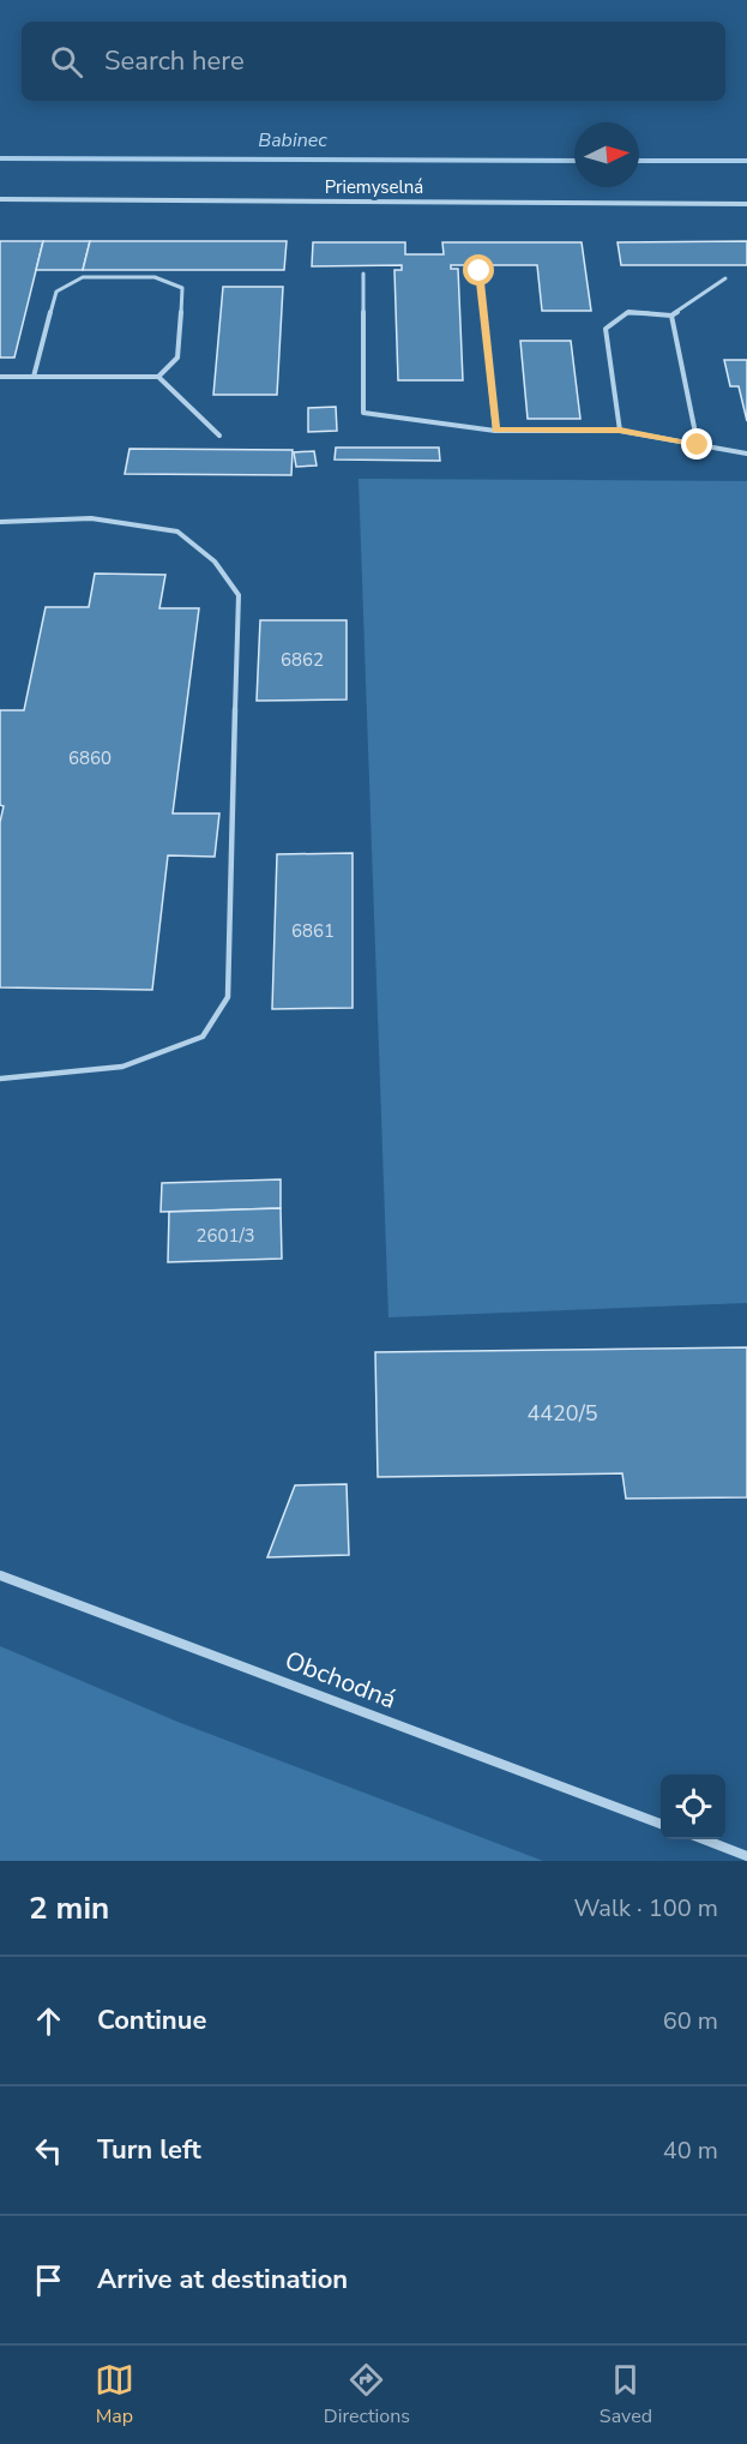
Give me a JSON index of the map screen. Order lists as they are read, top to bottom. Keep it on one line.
{"streets":{"street":["Priemyselná","Obchodná"]},"water":["Babinec"],"house_numbers":["6862","6860","6861","2601/3","4420/5"],"north":"right","page":{"search":"Search here","heading":["2 min","Walk · 100 m"],"list":[["Continue","60 m"],["Turn left","40 m"],"Arrive at destination"],"nav":["Map","Directions","Saved"]}}
